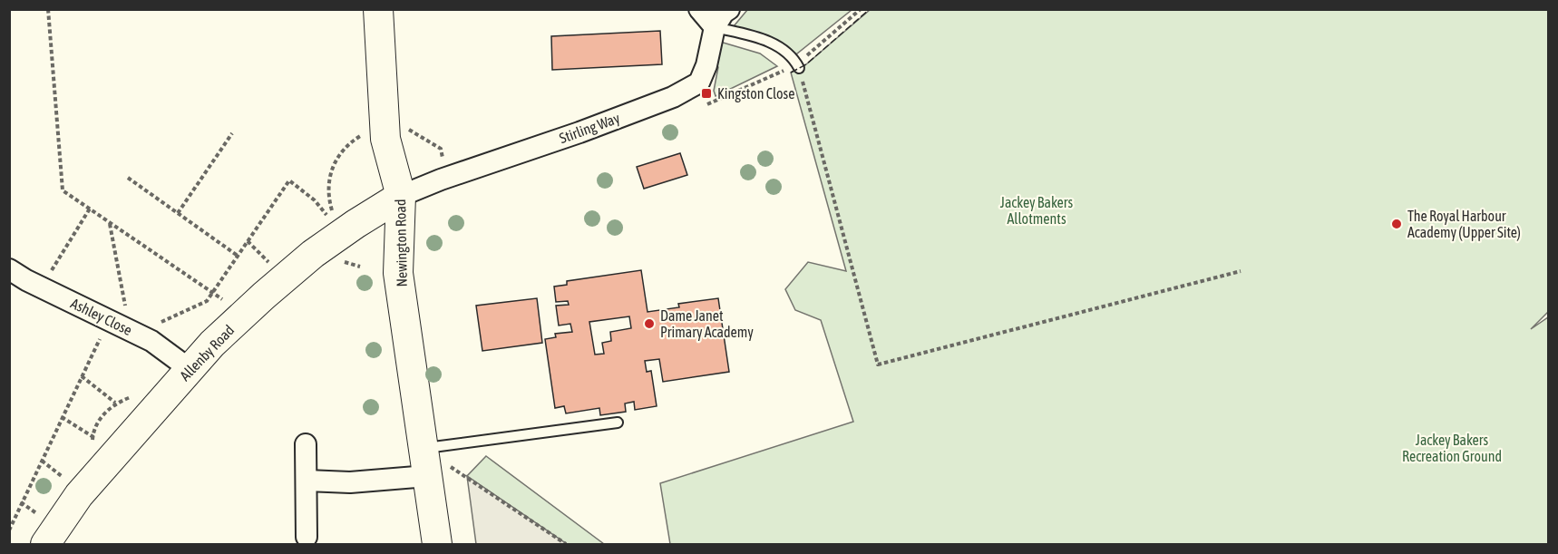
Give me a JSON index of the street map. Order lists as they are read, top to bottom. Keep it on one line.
{"streets":{"main road":["Newington Road","Allenby Road"],"street":["Stirling Way","Ashley Close"]},"crossings":[["Stirling Way","Newington Road"],["Stirling Way","Allenby Road"],["Newington Road","Allenby Road"],["Ashley Close","Allenby Road"]],"parks":["Jackey Bakers Allotments","Jackey Bakers Recreation Ground"],"places":{"transit":["Kingston Close"],"other":["The Royal Harbour Academy (Upper Site)","Dame Janet Primary Academy"]}}
